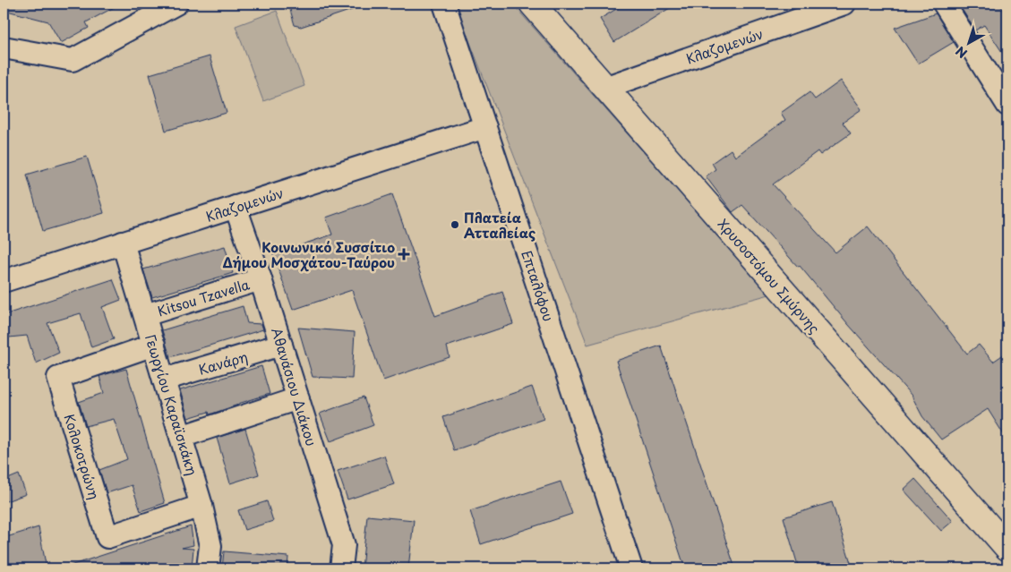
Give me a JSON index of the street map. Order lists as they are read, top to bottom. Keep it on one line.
{"streets":{"street":["Κλαζομενών","Χρυσοστόμου Σμύρνης","Επταλόφου","Kitsou Tzavella","Κανάρη","Αθανάσιου Διάκου","Γεωργίου Καραϊσκάκη","Κολοκοτρώνη"]},"crossings":[["Κλαζομενών","Χρυσοστόμου Σμύρνης"],["Κλαζομενών","Επταλόφου"],["Κλαζομενών","Αθανάσιου Διάκου"],["Κλαζομενών","Γεωργίου Καραϊσκάκη"],["Kitsou Tzavella","Αθανάσιου Διάκου"],["Kitsou Tzavella","Γεωργίου Καραϊσκάκη"],["Κανάρη","Αθανάσιου Διάκου"],["Κανάρη","Γεωργίου Καραϊσκάκη"],["Γεωργίου Καραϊσκάκη","Κολοκοτρώνη"]],"places":{"other":["Πλατεία Ατταλείας"],"health":["Κοινωνικό Συσσίτιο Δήμου Μοσχάτου-Ταύρου"]},"north":"bottom left"}
